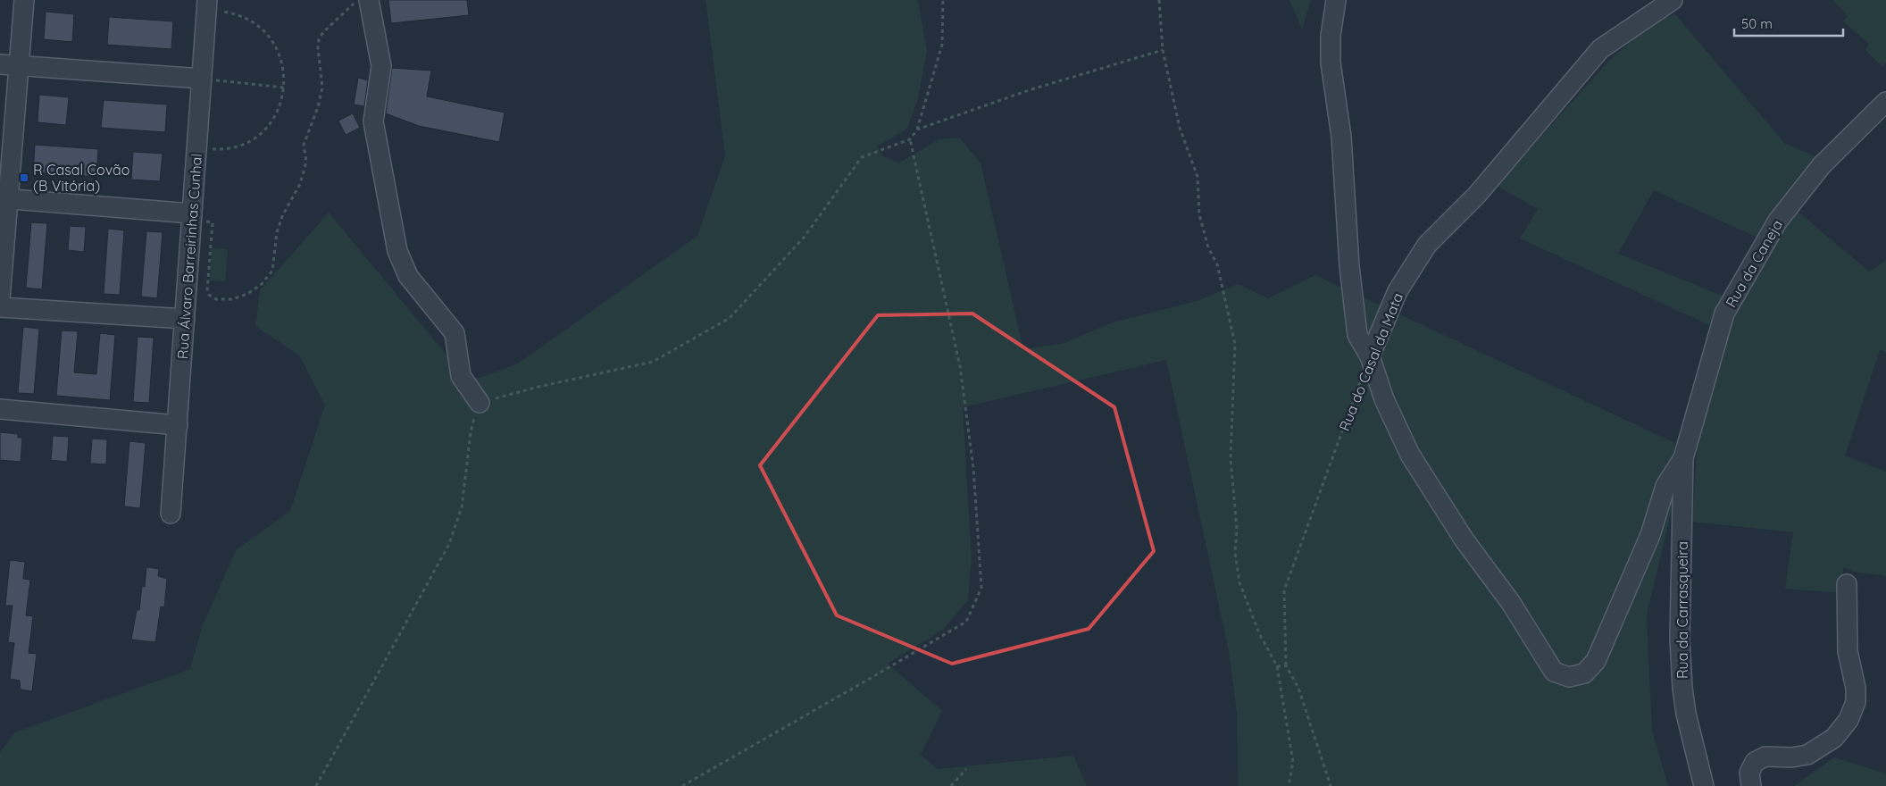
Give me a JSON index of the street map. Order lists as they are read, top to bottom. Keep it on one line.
{"streets":{"street":["Rua Álvaro Barreirinhas Cunhal","Rua da Caneja","Rua do Casal da Mata","Rua da Carrasqueira"]},"crossings":[["Rua da Caneja","Rua da Carrasqueira"]],"places":{"transit":["R Casal Covão (B Vitória)"]},"scale_bar":"50 m"}
